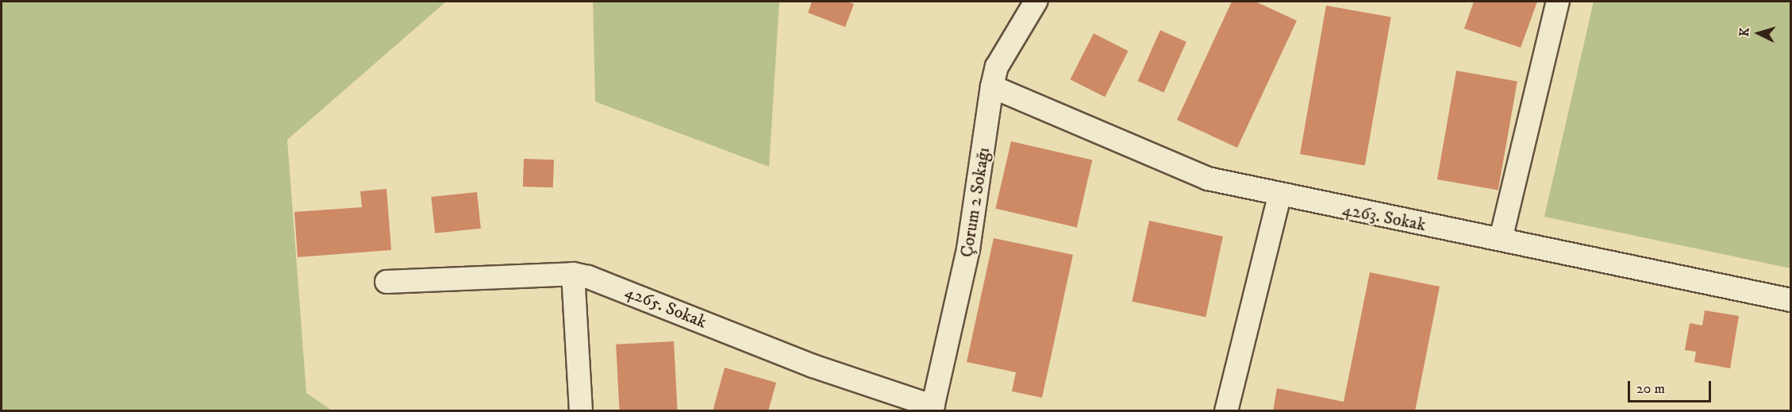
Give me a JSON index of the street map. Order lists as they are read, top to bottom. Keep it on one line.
{"streets":{"street":["Çorum 2 Sokağı","4263. Sokak","4265. Sokak"]},"crossings":[["Çorum 2 Sokağı","4263. Sokak"],["Çorum 2 Sokağı","4265. Sokak"]],"scale_bar":"20 m","north":"left"}
